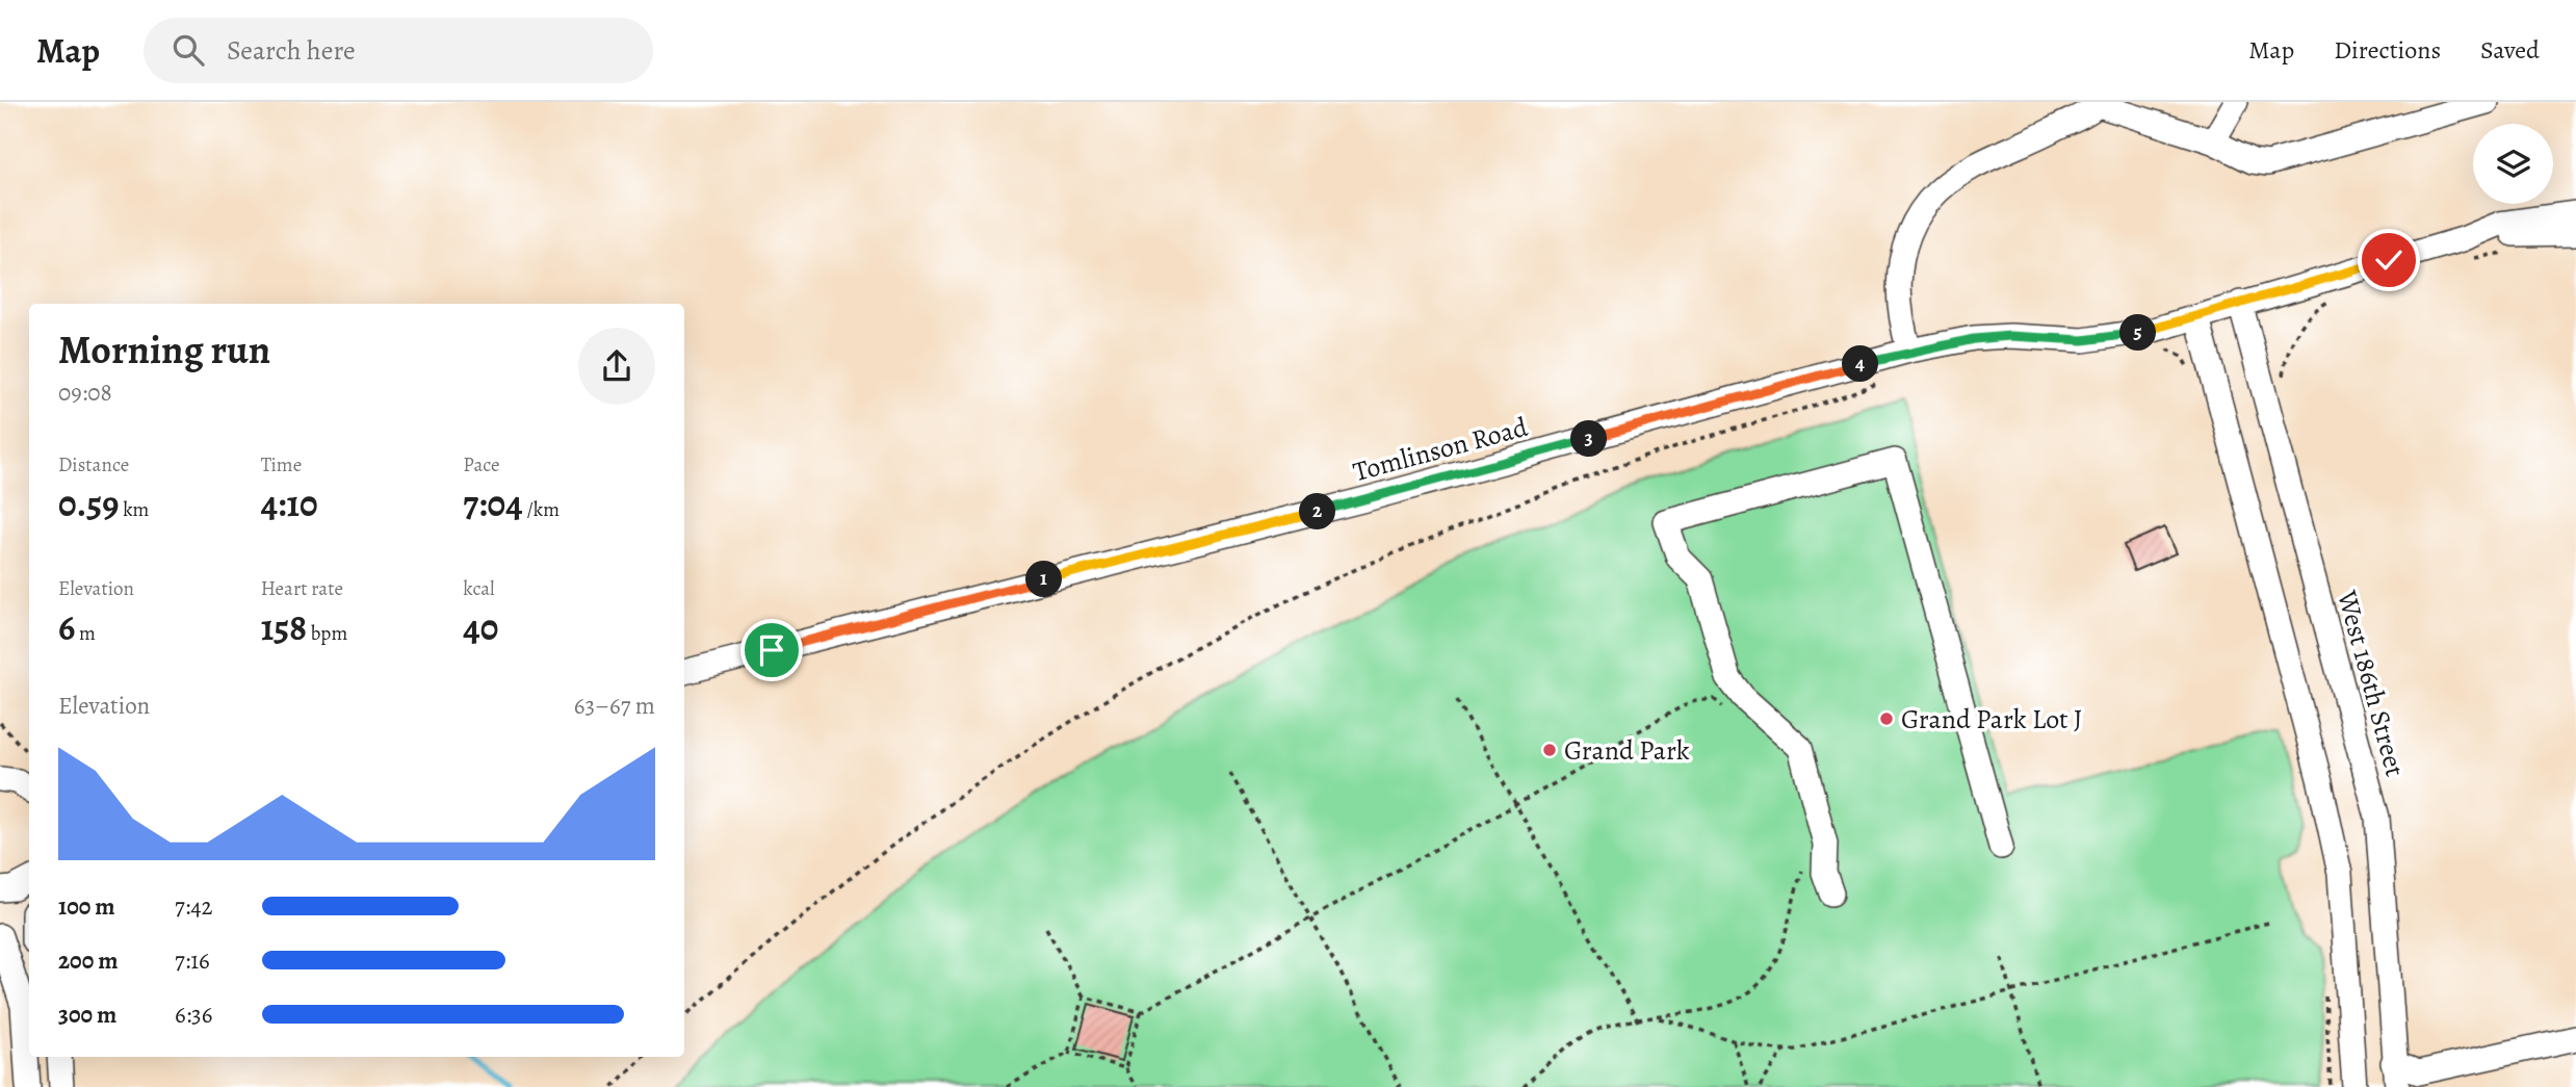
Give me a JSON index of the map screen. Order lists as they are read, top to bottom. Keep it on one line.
{"streets":{"street":["Tomlinson Road","West 186th Street"]},"crossings":[["Tomlinson Road","West 186th Street"]],"places":["Grand Park Lot J","Grand Park"],"page":{"header":"Map","search":"Search here","nav":["Map","Directions","Saved"],"heading":["Morning run","09:08"],"pins":["5","4","3","2","1"],"stats":[["Distance","0.59 km"],["Time","4:10"],["Pace","7:04 /km"],["Elevation","6 m"],["Heart rate","158 bpm"],["kcal","40"]],"chart":["Elevation","63–67 m"],"list":[{"name":"100 m","note":"7:42"},{"name":"200 m","note":"7:16"},{"name":"300 m","note":"6:36"}]}}
